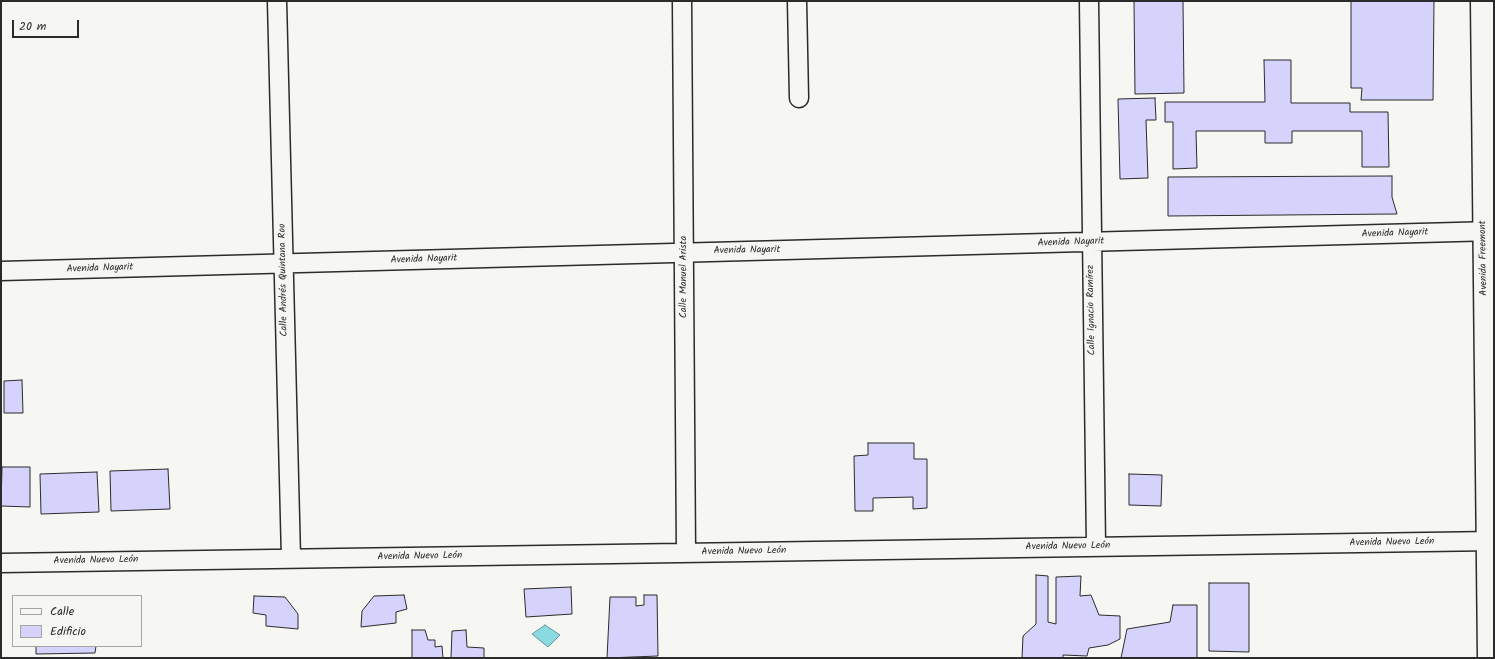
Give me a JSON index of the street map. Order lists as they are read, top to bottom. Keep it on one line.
{"streets":{"main road":["Avenida Freemont"],"street":["Avenida Nayarit","Calle Manuel Arista","Calle Andrés Quintana Roo","Calle Ignacio Ramírez","Avenida Nuevo León"]},"crossings":[["Avenida Nayarit","Avenida Freemont"],["Avenida Nayarit","Calle Manuel Arista"],["Avenida Nayarit","Calle Andrés Quintana Roo"],["Avenida Nayarit","Calle Ignacio Ramírez"],["Avenida Freemont","Avenida Nuevo León"],["Calle Manuel Arista","Avenida Nuevo León"],["Calle Andrés Quintana Roo","Avenida Nuevo León"],["Calle Ignacio Ramírez","Avenida Nuevo León"]],"legend":["Calle","Edificio"],"scale_bar":"20 m"}
